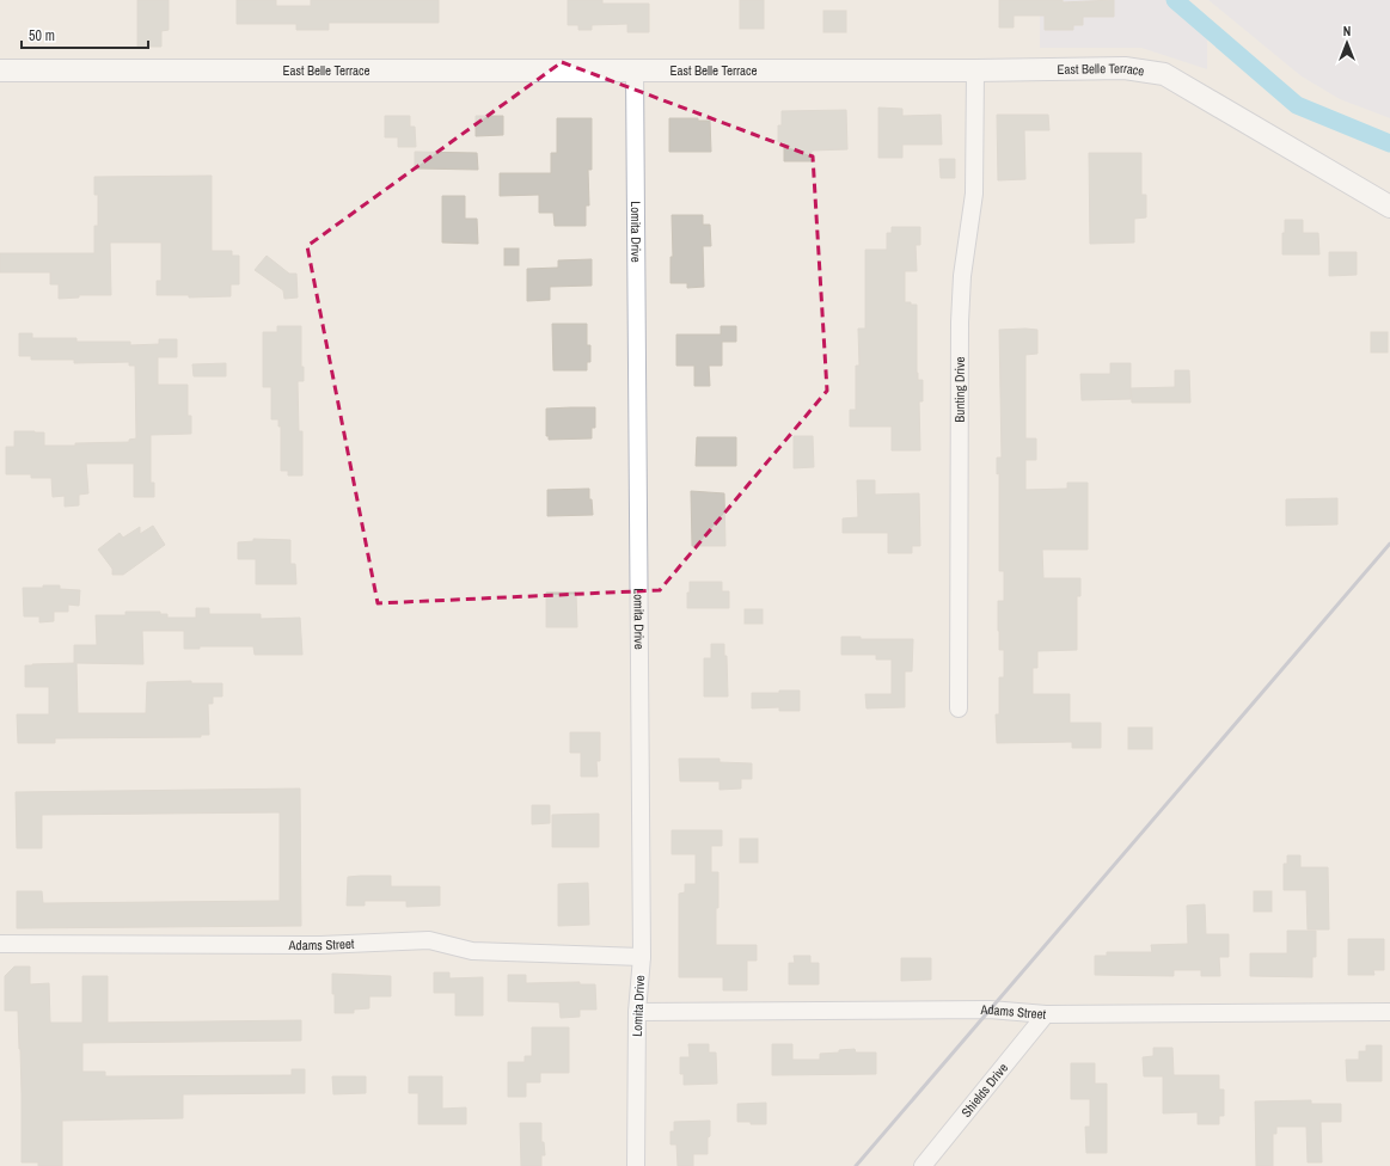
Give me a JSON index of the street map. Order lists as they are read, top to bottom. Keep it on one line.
{"streets":{"street":["East Belle Terrace","Lomita Drive","Bunting Drive","Adams Street","Shields Drive"]},"crossings":[["East Belle Terrace","Lomita Drive"],["East Belle Terrace","Bunting Drive"],["Lomita Drive","Adams Street"],["Adams Street","Shields Drive"]],"scale_bar":"50 m","north":"top"}
